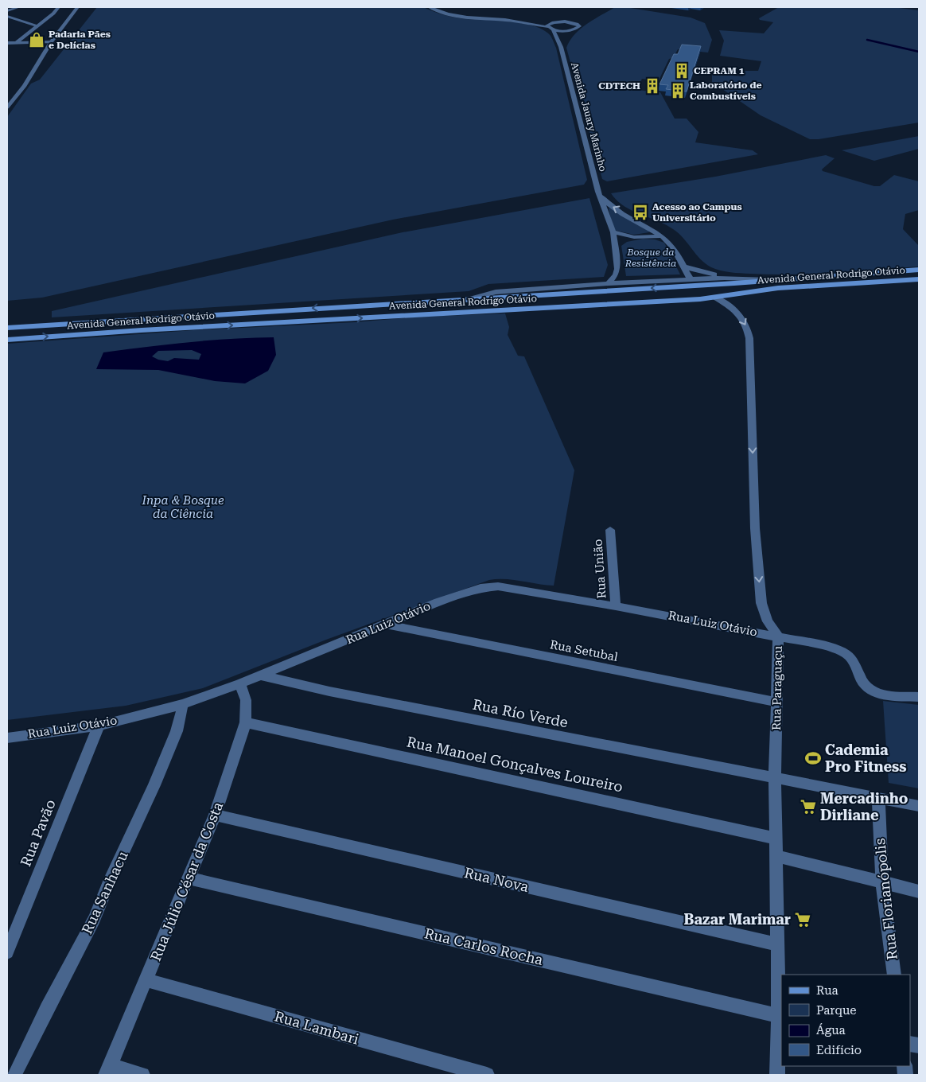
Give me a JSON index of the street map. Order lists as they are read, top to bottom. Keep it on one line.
{"streets":{"main road":["Avenida General Rodrigo Otávio"],"street":["Avenida Jauary Marinho","Rua União","Rua Luiz Otávio","Rua Setubal","Rua Paraguaçu","Rua Río Verde","Rua Manoel Gonçalves Loureiro","Rua Pavão","Rua Nova","Rua Júlio César da Costa","Rua Sanhacu","Rua Florianópolis","Rua Carlos Rocha","Rua Lambari"]},"crossings":[["Avenida Jauary Marinho","Avenida General Rodrigo Otávio"],["Avenida General Rodrigo Otávio","Rua Paraguaçu"],["Rua União","Rua Luiz Otávio"],["Rua Luiz Otávio","Rua Setubal"],["Rua Luiz Otávio","Rua Paraguaçu"],["Rua Luiz Otávio","Rua Río Verde"],["Rua Luiz Otávio","Rua Pavão"],["Rua Luiz Otávio","Rua Júlio César da Costa"],["Rua Luiz Otávio","Rua Sanhacu"],["Rua Setubal","Rua Paraguaçu"],["Rua Paraguaçu","Rua Río Verde"],["Rua Paraguaçu","Rua Manoel Gonçalves Loureiro"],["Rua Paraguaçu","Rua Nova"],["Rua Paraguaçu","Rua Carlos Rocha"],["Rua Río Verde","Rua Florianópolis"],["Rua Manoel Gonçalves Loureiro","Rua Júlio César da Costa"],["Rua Nova","Rua Júlio César da Costa"],["Rua Júlio César da Costa","Rua Carlos Rocha"],["Rua Júlio César da Costa","Rua Lambari"]],"one_way":["Rua Paraguaçu"],"parks":["Bosque da Resistência","Inpa & Bosque da Ciência"],"places":{"shop":["Padaria Pães e Delícias"],"building":["CEPRAM 1","CDTECH","Laboratório de Combustíveis"],"bus stop":["Acesso ao Campus Universitário"],"sports":["Cademia Pro Fitness"],"supermarket":["Mercadinho Dirliane","Bazar Marimar"]},"legend":["Rua","Parque","Água","Edifício"]}
